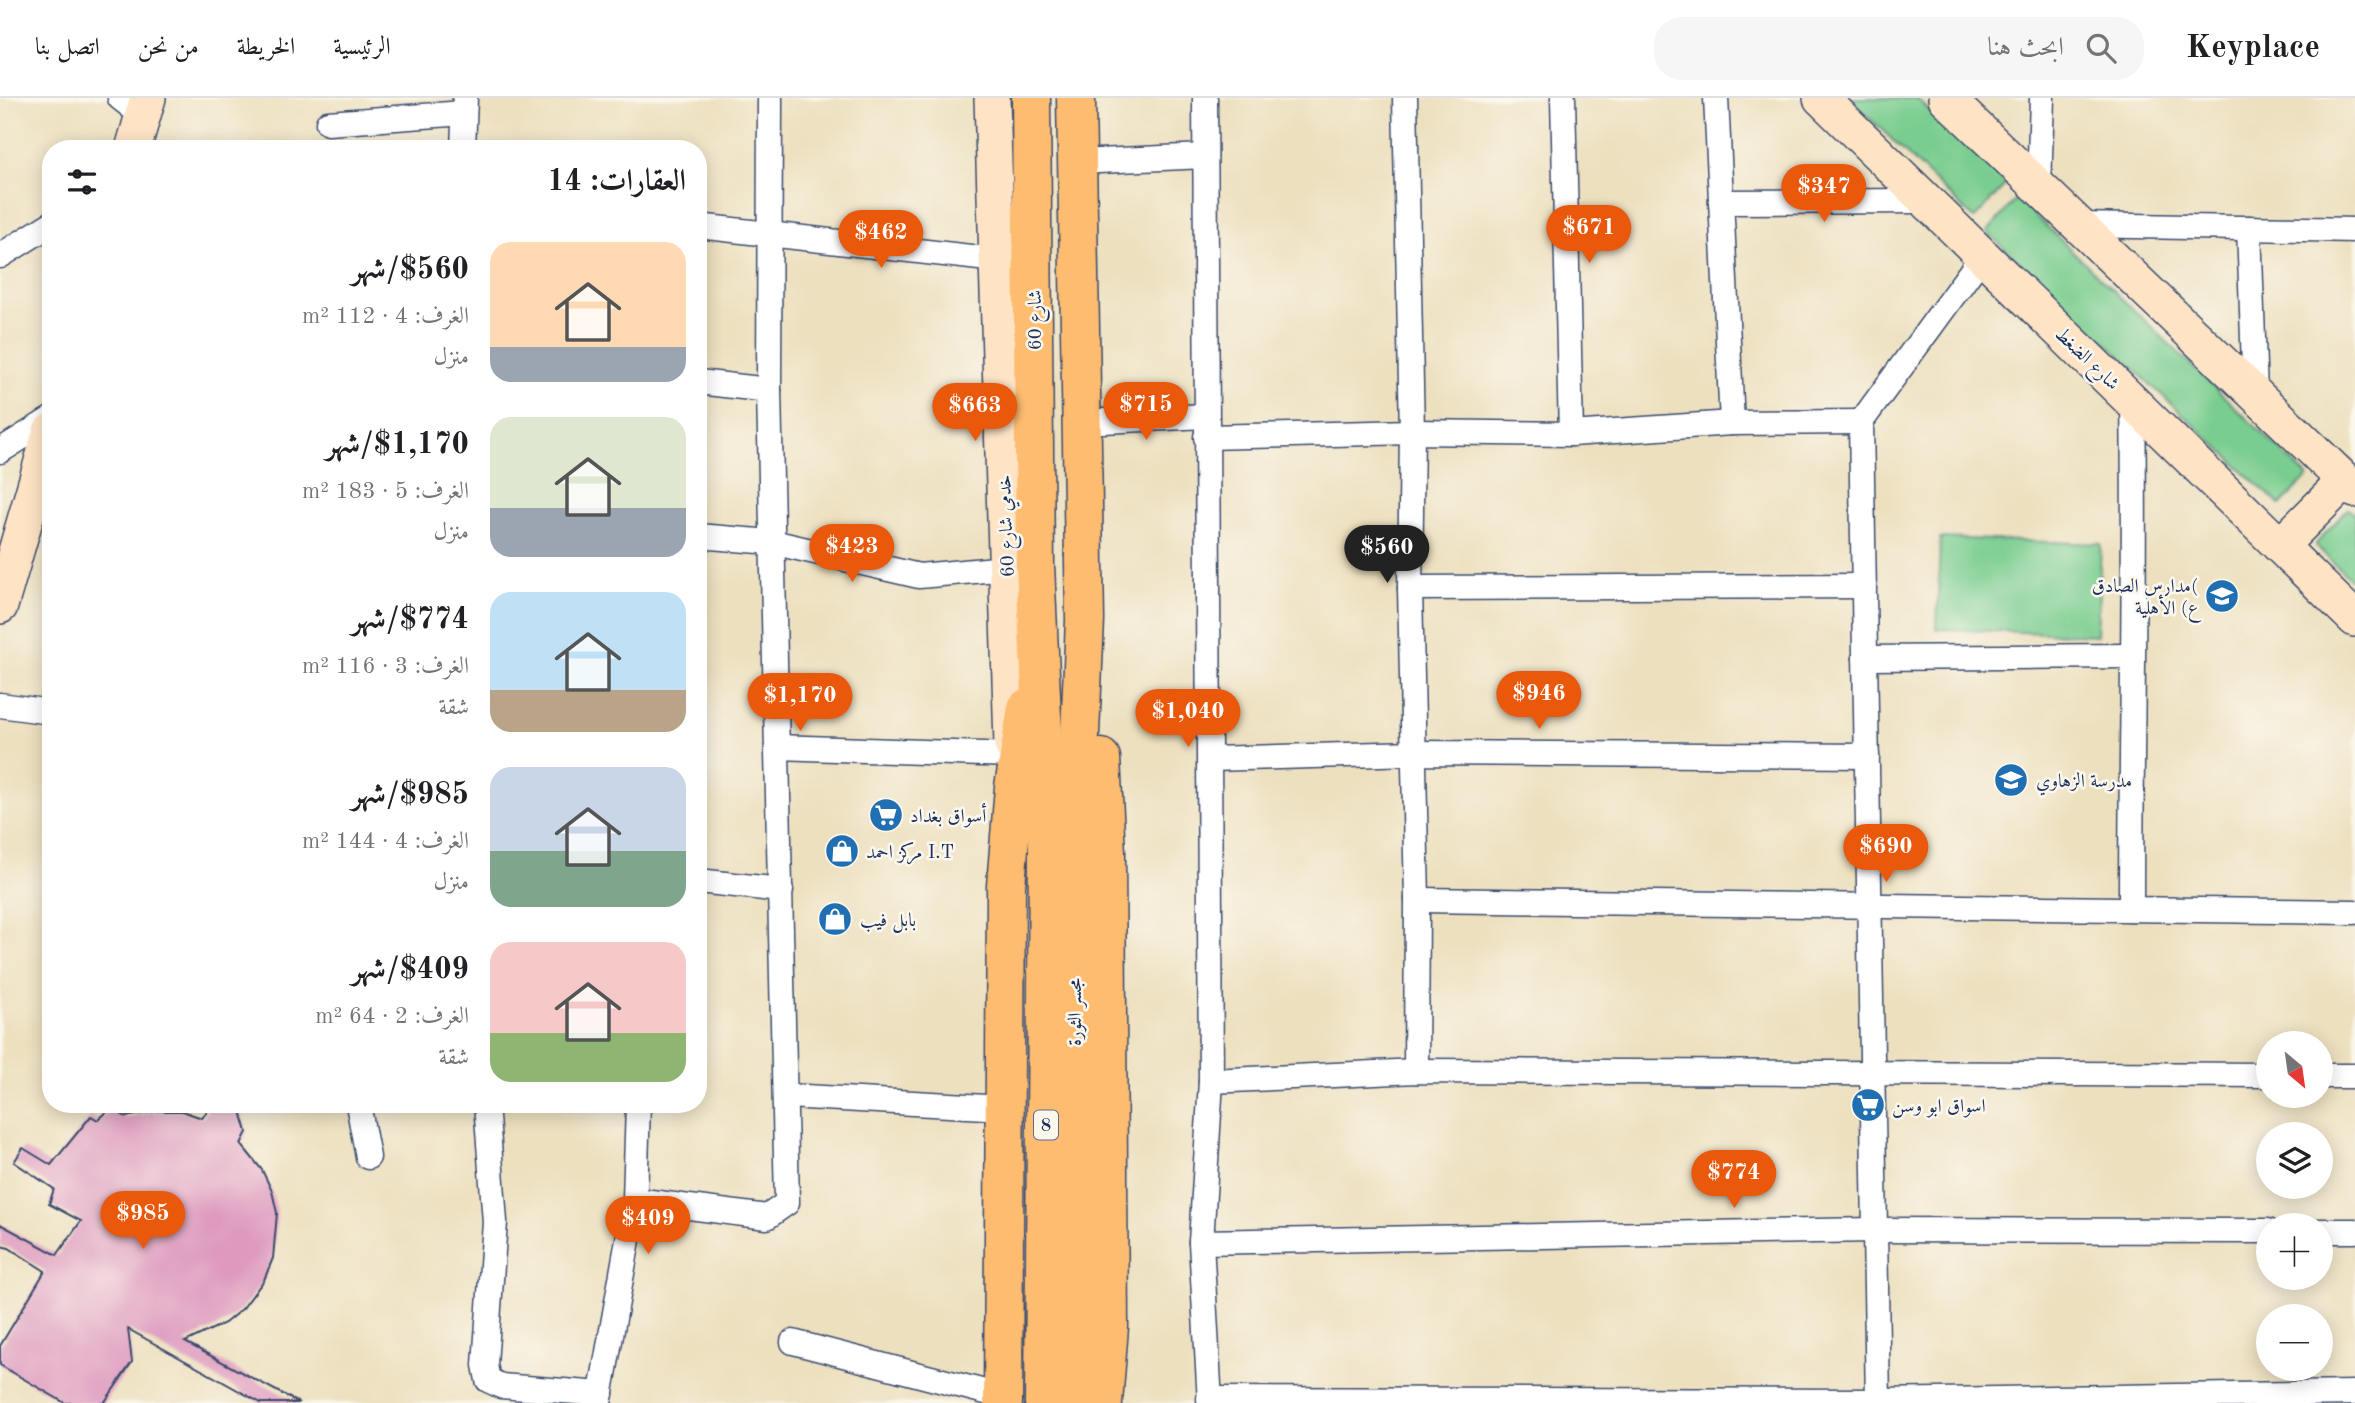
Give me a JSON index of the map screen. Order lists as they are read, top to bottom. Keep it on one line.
{"streets":{"highway":["شارع 60","مجسر الثورة","8"],"street":["شارع الضغط","خدمي شارع 60"]},"crossings":[["شارع 60","مجسر الثورة"],["مجسر الثورة","8"]],"places":{"school or university":["مدارس الصادق( ع) الأهلية","مدرسة الزهاوي"],"supermarket":["أسواق بغداد","اسواق ابو وسن"],"shop":["مركز احمد I.T","بابل فيب"]},"north":"bottom right","page":{"header":"Keyplace","search":"ابحث هنا","nav":["الرئيسية","الخريطة","من نحن","اتصل بنا"],"heading":"العقارات: 14","price":["$347","$671","$462","$715","$663","$423","$560","$946","$1,170","$1,040","$690","$774","$985","$409"],"list":[{"name":"$560/شهر","note":"الغرف: 4 · 112 m² · منزل"},{"name":"$1,170/شهر","note":"الغرف: 5 · 183 m² · منزل"},{"name":"$774/شهر","note":"الغرف: 3 · 116 m² · شقة"},{"name":"$985/شهر","note":"الغرف: 4 · 144 m² · منزل"},{"name":"$409/شهر","note":"الغرف: 2 · 64 m² · شقة"}],"map_buttons":["+","−"]}}
